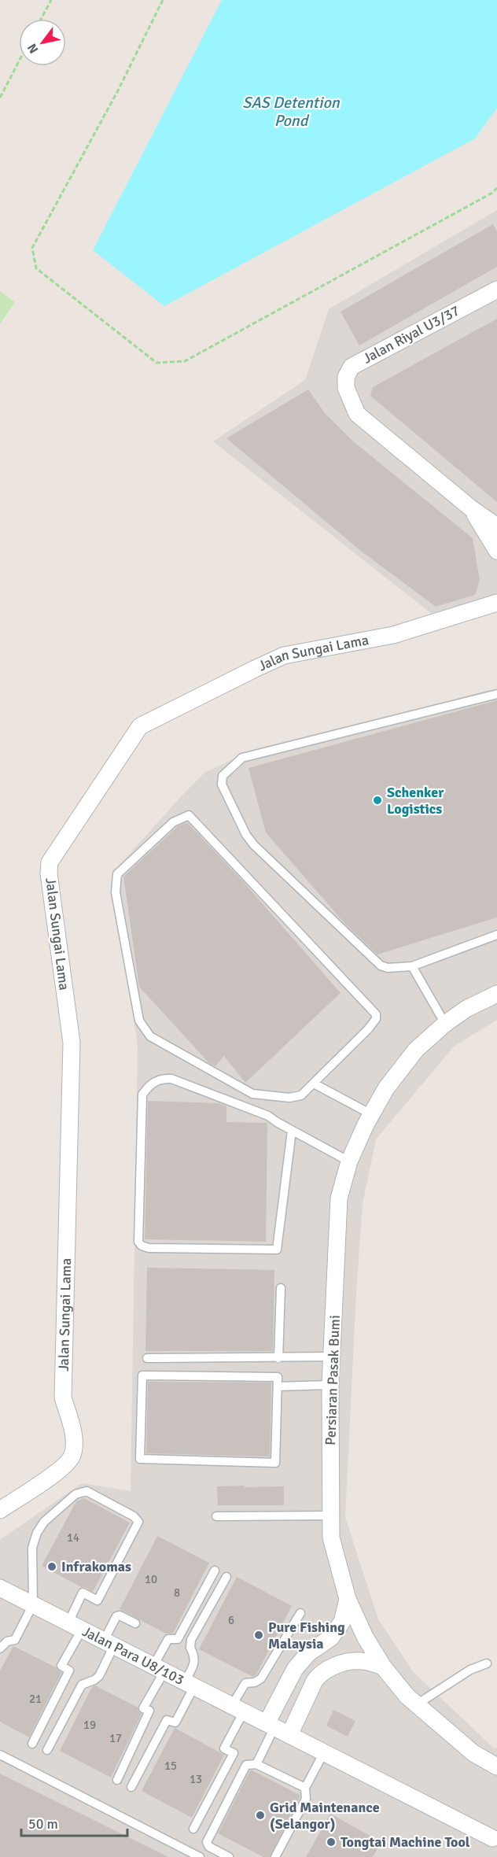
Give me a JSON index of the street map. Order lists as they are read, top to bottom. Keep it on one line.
{"streets":{"street":["Jalan Riyal U3/37","Jalan Sungai Lama","Persiaran Pasak Bumi","Jalan Para U8/103"]},"water":["SAS Detention Pond"],"places":["Schenker Logistics","Infrakomas","Pure Fishing Malaysia","Grid Maintenance (Selangor)","Tongtai Machine Tool"],"house_numbers":["14","10","8","6","21","19","17","15","13"],"scale_bar":"50 m","north":"bottom left"}
